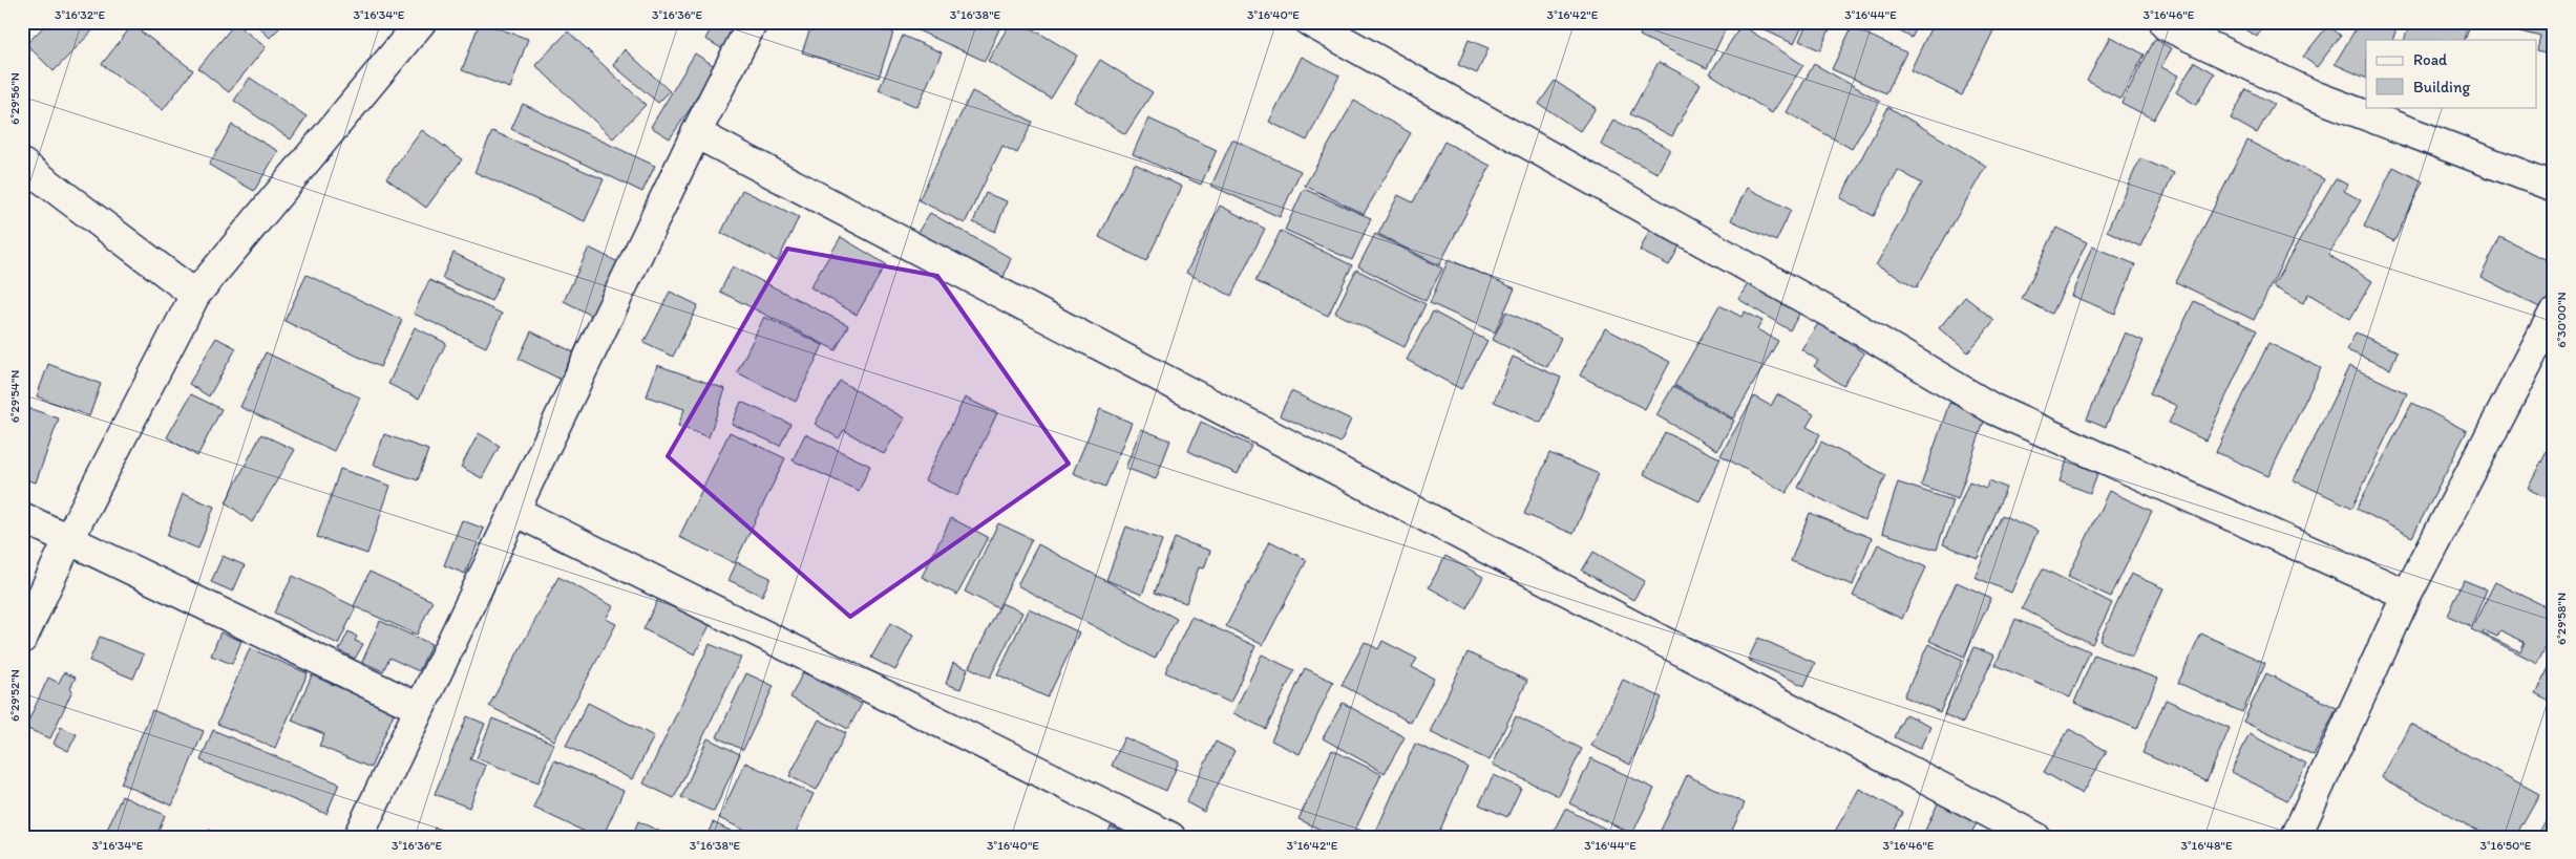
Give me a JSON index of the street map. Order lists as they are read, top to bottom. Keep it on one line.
{"legend":["Road","Building"],"coordinates":["3°16'32\"E","3°16'34\"E","3°16'36\"E","3°16'38\"E","3°16'40\"E","3°16'42\"E","3°16'44\"E","3°16'46\"E","6°29'56\"N","6°30'00\"N","6°29'54\"N","6°29'58\"N","6°29'52\"N","3°16'48\"E","3°16'50\"E"]}
